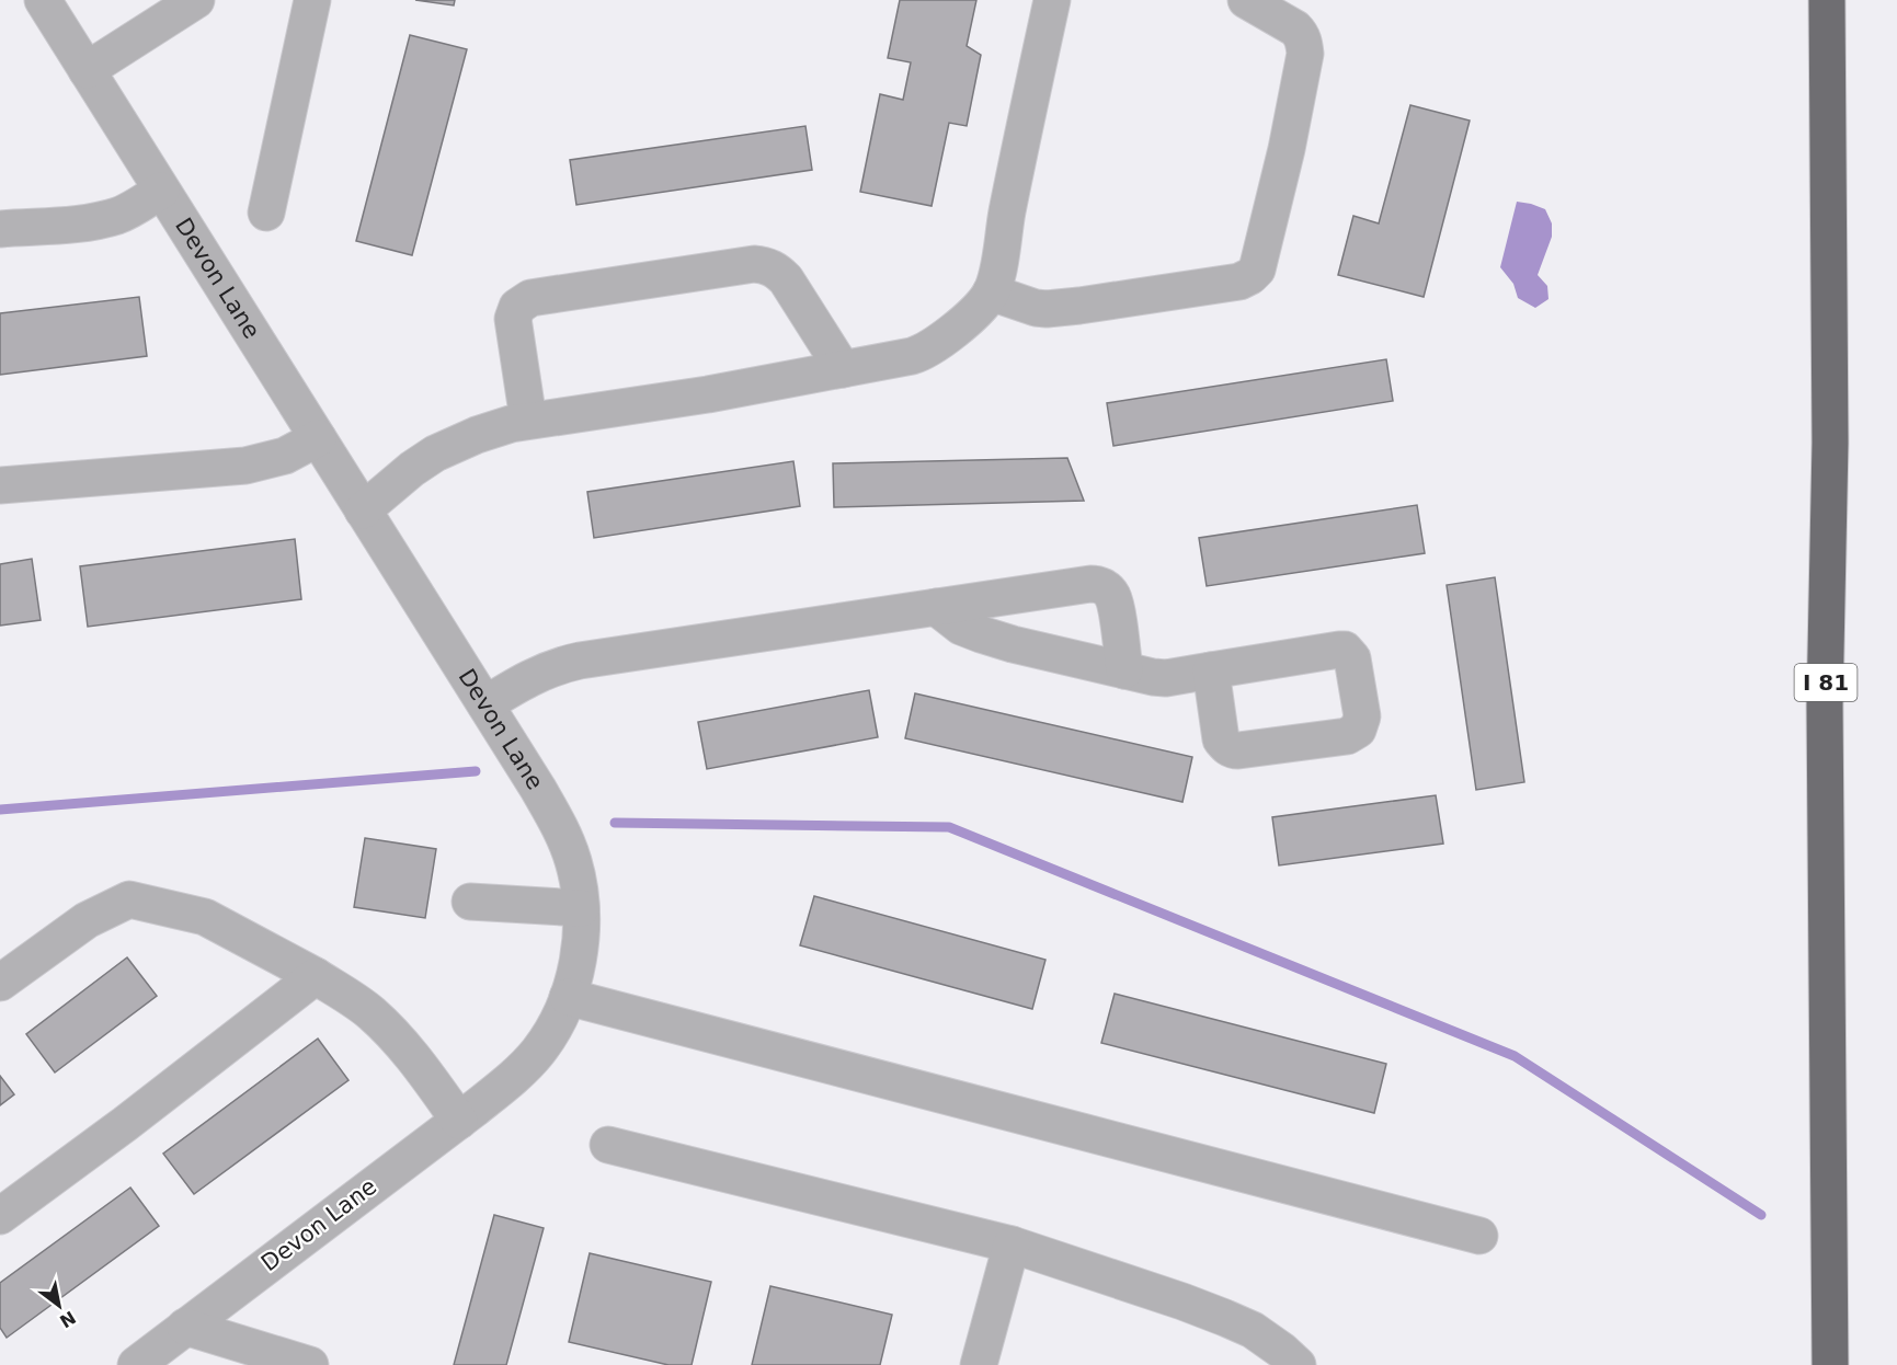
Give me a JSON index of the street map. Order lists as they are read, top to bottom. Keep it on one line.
{"streets":{"highway":["I 81"],"street":["Devon Lane"]},"north":"bottom right"}
